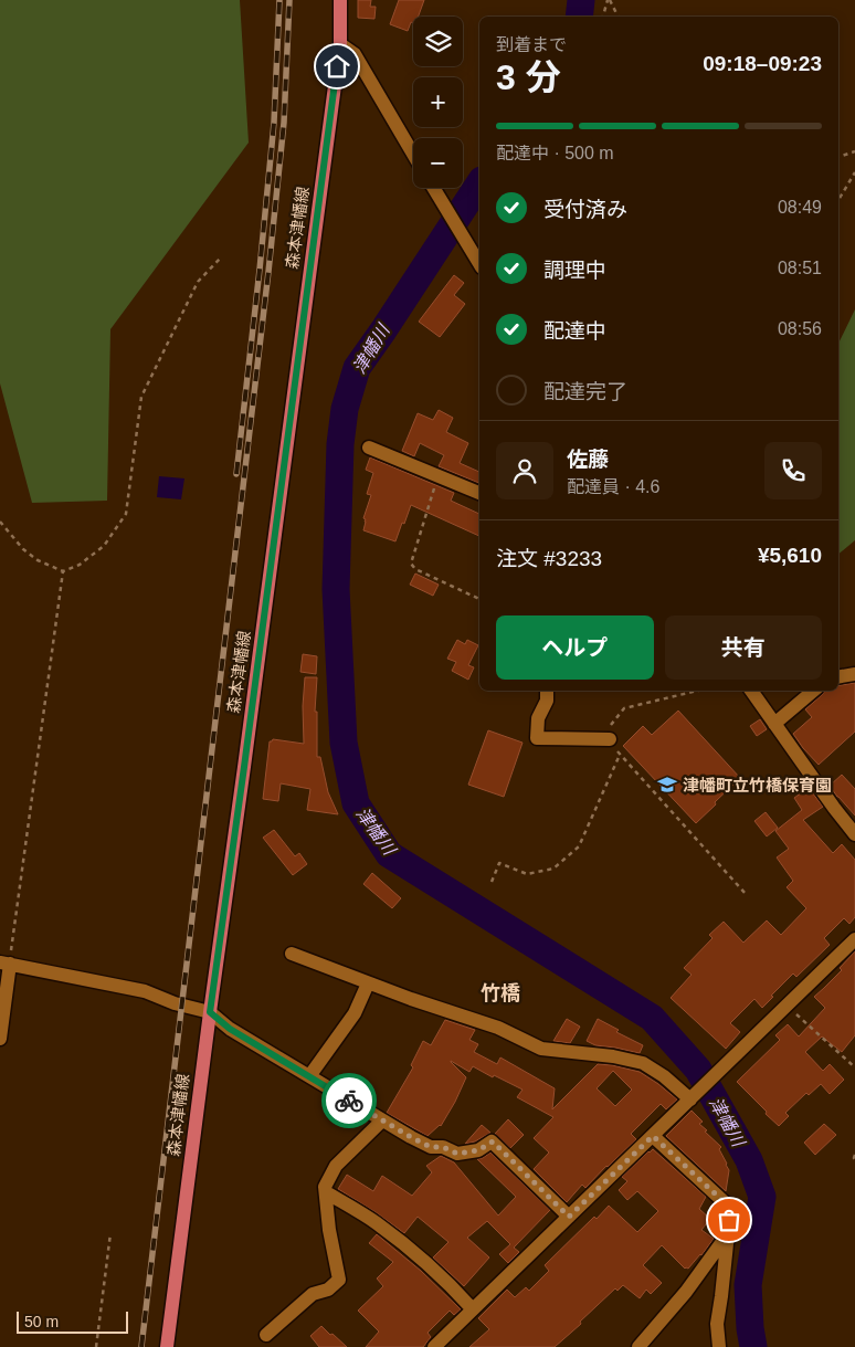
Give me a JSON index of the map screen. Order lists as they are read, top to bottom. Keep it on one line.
{"streets":{"main road":["森本津幡線"]},"districts":["竹橋"],"water":["津幡川"],"places":{"school or university":["津幡町立竹橋保育園"]},"scale_bar":"50 m","page":{"map_buttons":["+","−"],"heading":["3 分","到着まで","09:18–09:23"],"panel":["佐藤","配達員 · 4.6","注文 #3233","¥5,610"],"bar":"配達中 · 500 m","list":[["受付済み","08:49"],["調理中","08:51"],["配達中","08:56"],"配達完了"],"buttons":["ヘルプ","共有"],"scale":"50 m"}}
